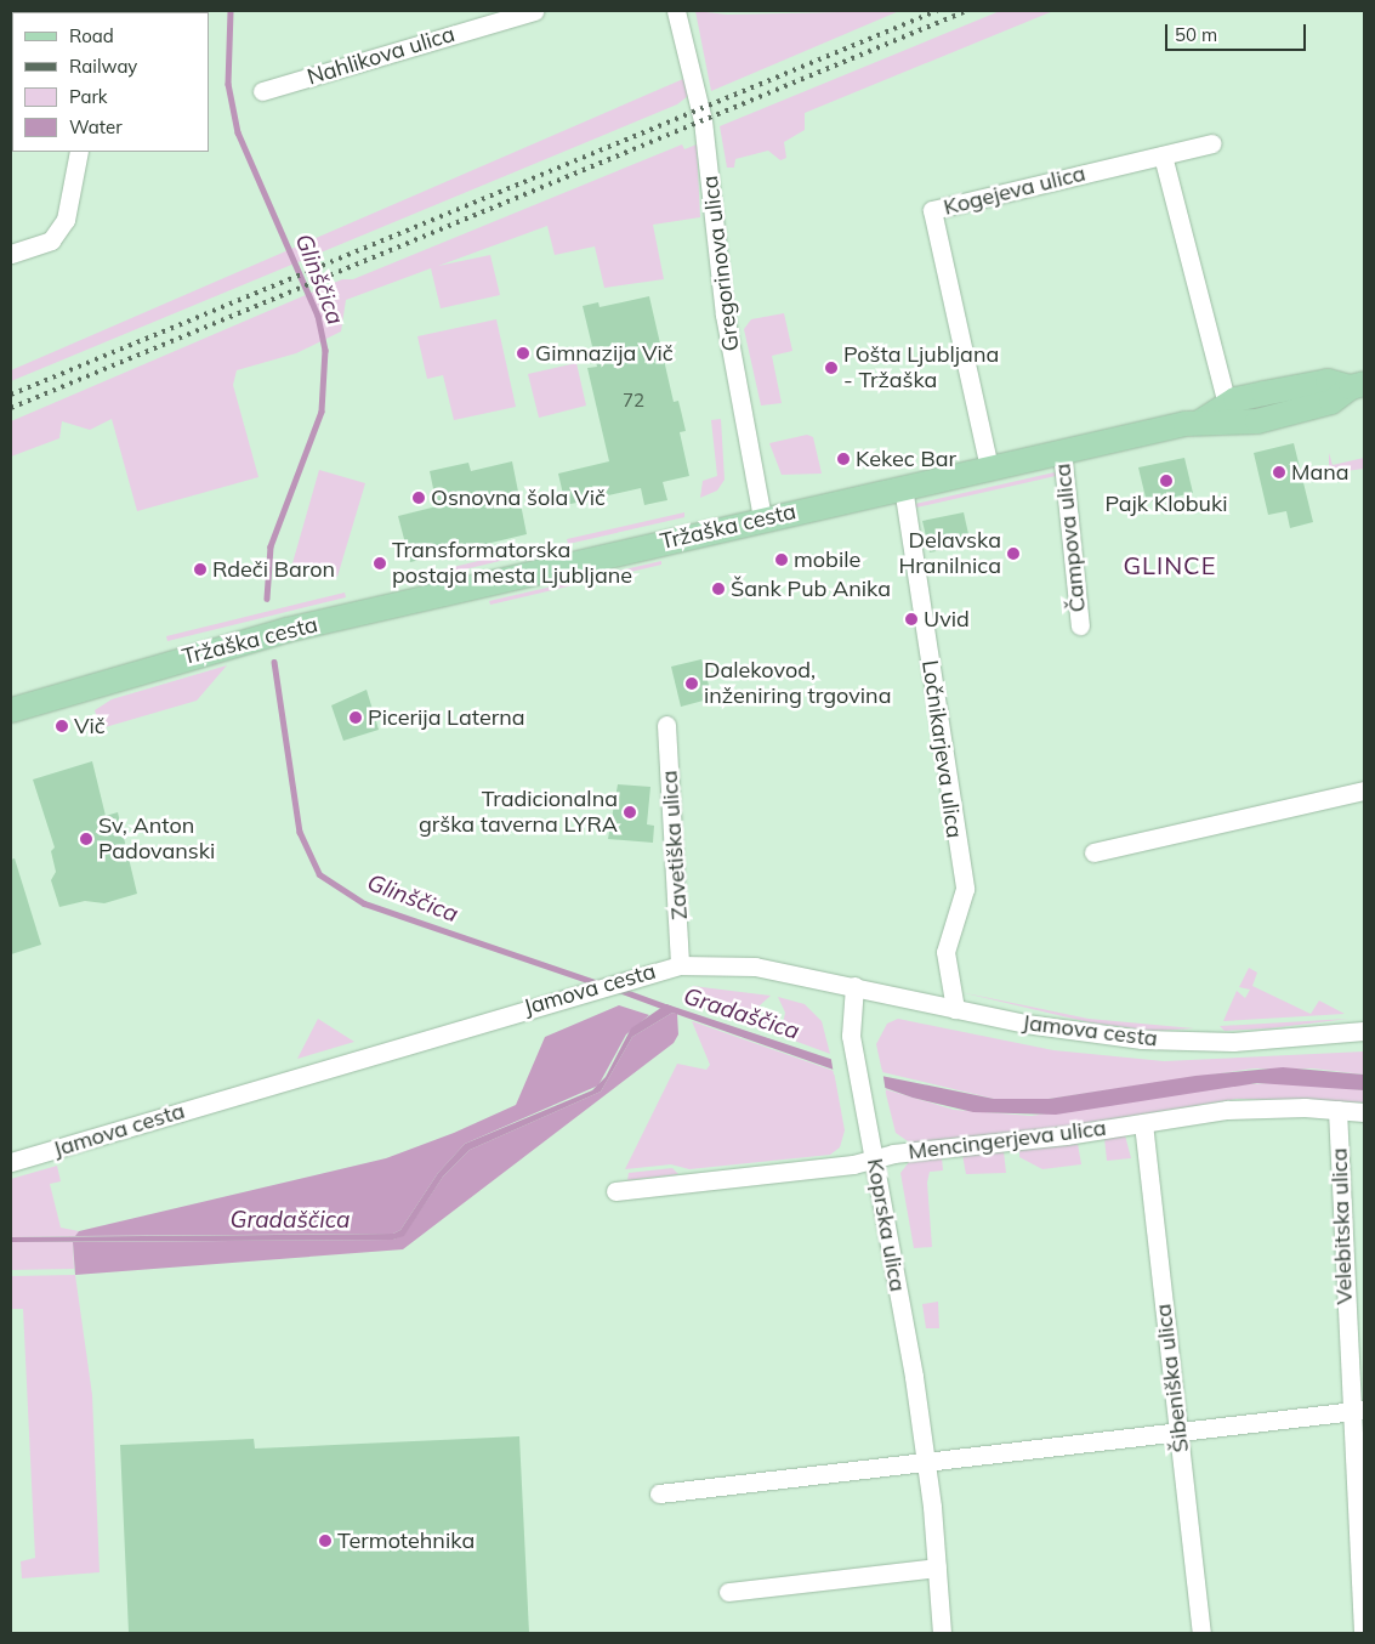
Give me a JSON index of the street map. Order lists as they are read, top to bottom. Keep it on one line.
{"streets":{"main road":["Tržaška cesta"],"street":["Nahlikova ulica","Kogejeva ulica","Gregorinova ulica","Čampova ulica","Ločnikarjeva ulica","Zavetiška ulica","Jamova cesta","Mencingerjeva ulica","Koprska ulica","Velebitska ulica","Šibeniška ulica"]},"crossings":[["Kogejeva ulica","Tržaška cesta"],["Gregorinova ulica","Tržaška cesta"],["Tržaška cesta","Čampova ulica"],["Tržaška cesta","Ločnikarjeva ulica"],["Ločnikarjeva ulica","Jamova cesta"],["Zavetiška ulica","Jamova cesta"],["Jamova cesta","Koprska ulica"],["Mencingerjeva ulica","Koprska ulica"],["Mencingerjeva ulica","Velebitska ulica"],["Mencingerjeva ulica","Šibeniška ulica"]],"districts":["GLINCE"],"water":["Glinščica","Gradaščica"],"places":["Gimnazija Vič","Pošta Ljubljana - Tržaška","Kekec Bar","Mana","Pajk Klobuki","Osnovna šola Vič","Delavska Hranilnica","mobile","Transformatorska postaja mesta Ljubljane","Rdeči Baron","Šank Pub Anika","Uvid","Dalekovod, inženiring trgovina","Picerija Laterna","Vič","Tradicionalna grška taverna LYRA","Sv, Anton Padovanski","Termotehnika"],"house_numbers":["72"],"legend":["Road","Railway","Park","Water"],"scale_bar":"50 m"}
